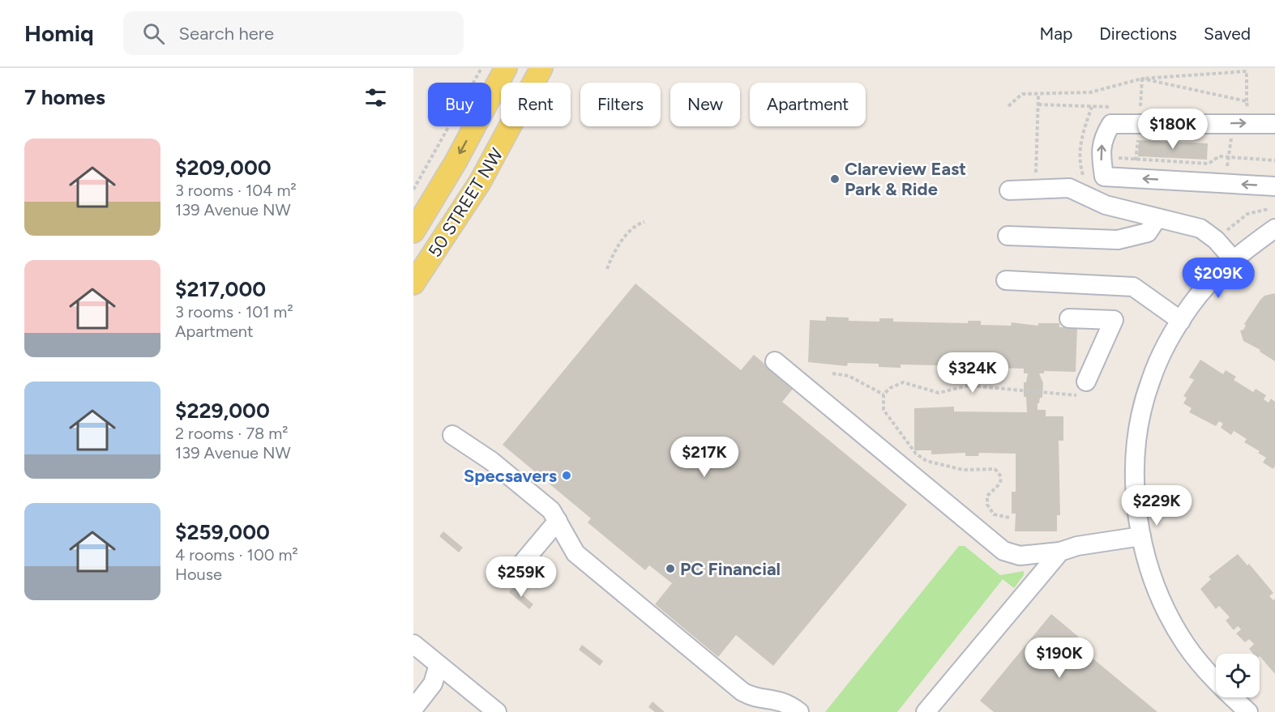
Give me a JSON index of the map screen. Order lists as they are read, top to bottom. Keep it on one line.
{"streets":{"main road":["50 STREET NW"]},"places":["Clareview East Park & Ride","Specsavers","PC Financial"],"page":{"header":"Homiq","search":"Search here","nav":["Map","Directions","Saved"],"heading":"7 homes","chip":["Buy","Rent","Filters","New","Apartment"],"price":["$180K","$209K","$324K","$217K","$229K","$259K","$190K"],"list":[{"name":"$209,000","note":"3 rooms · 104 m² · 139 Avenue NW"},{"name":"$217,000","note":"3 rooms · 101 m² · Apartment"},{"name":"$229,000","note":"2 rooms · 78 m² · 139 Avenue NW"},{"name":"$259,000","note":"4 rooms · 100 m² · House"}]}}
